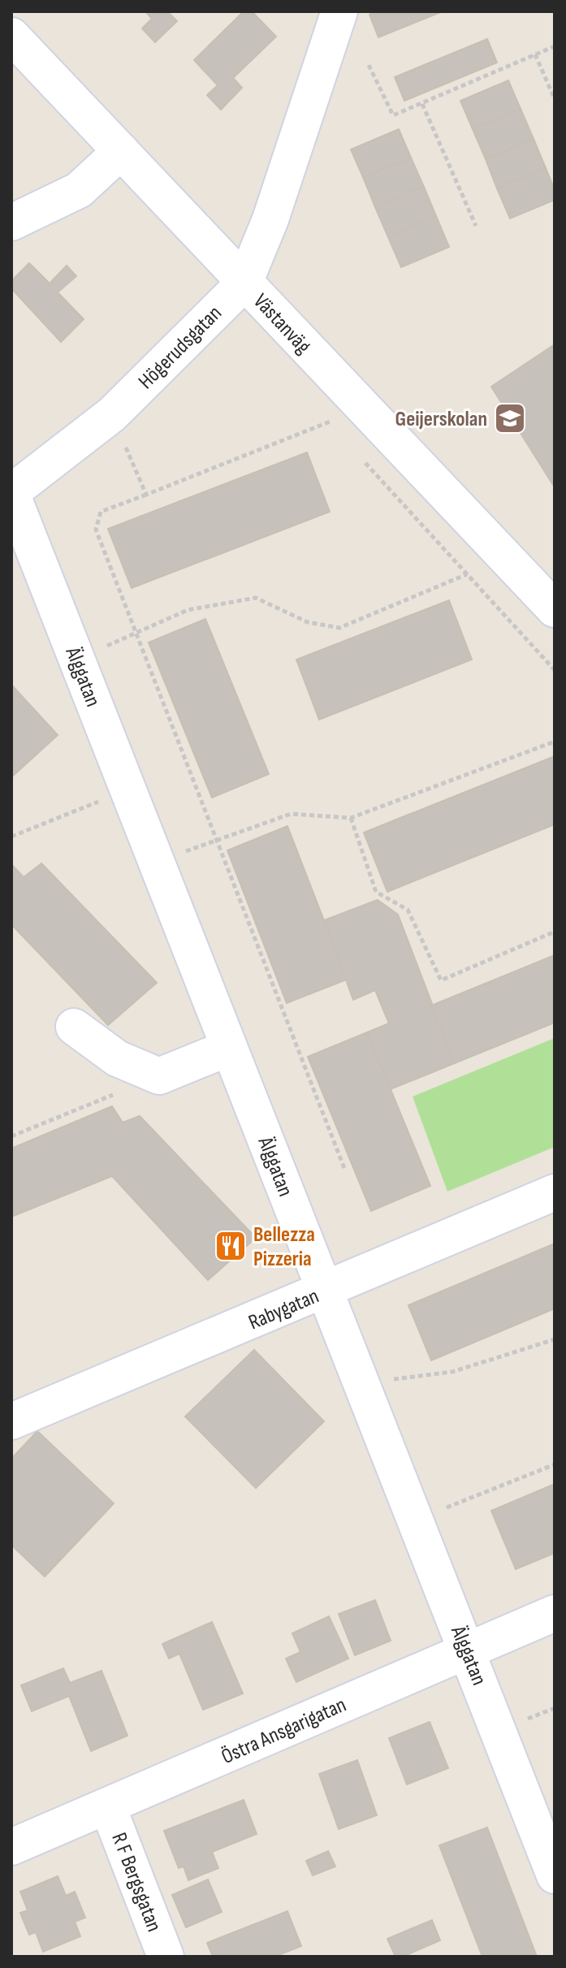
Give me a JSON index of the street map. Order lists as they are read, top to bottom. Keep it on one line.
{"streets":{"street":["Västanväg","Högerudsgatan","Älggatan","Rabygatan","Östra Ansgarigatan","R F Bergsgatan"]},"crossings":[["Västanväg","Högerudsgatan"],["Högerudsgatan","Älggatan"],["Älggatan","Rabygatan"],["Älggatan","Östra Ansgarigatan"],["Östra Ansgarigatan","R F Bergsgatan"]],"places":{"school or university":["Geijerskolan"],"restaurant":["Bellezza Pizzeria"]}}
